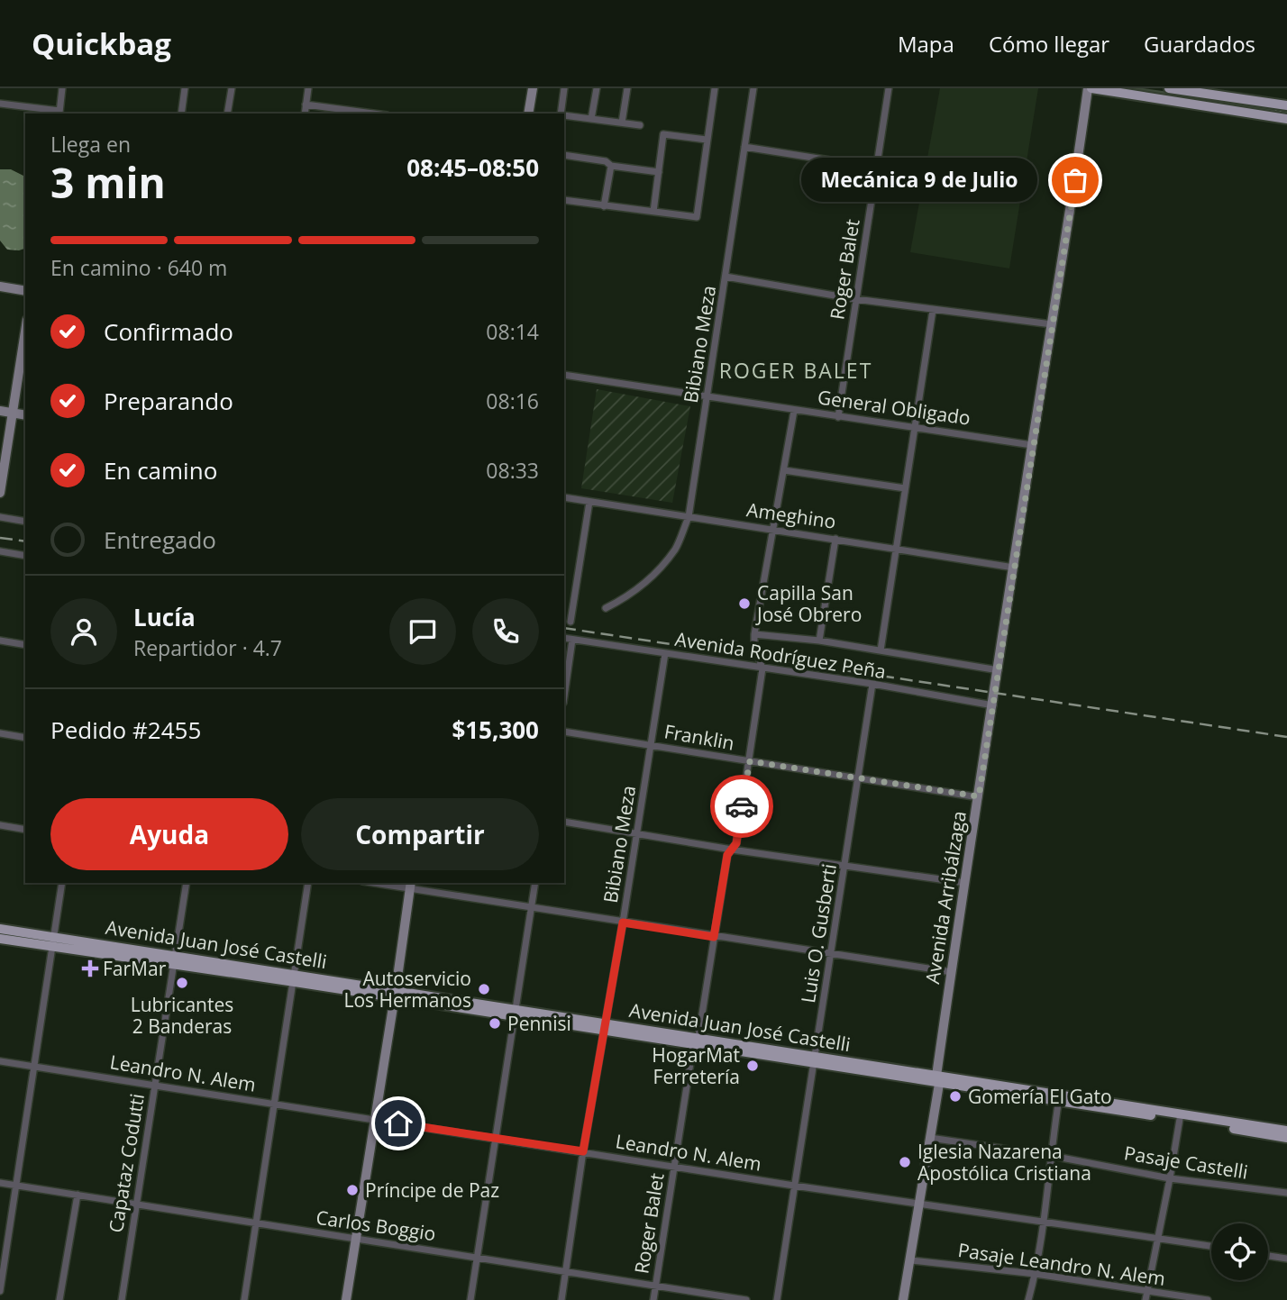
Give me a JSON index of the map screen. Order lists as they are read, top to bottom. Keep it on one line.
{"streets":{"main road":["Avenida Arribálzaga","Avenida Juan José Castelli"],"street":["Roger Balet","Bibiano Meza","General Obligado","Ameghino","Avenida Rodríguez Peña","Franklin","Luis O. Gusberti","Leandro N. Alem","Pasaje Castelli","Capataz Codutti","Carlos Boggio","Pasaje Leandro N. Alem"]},"crossings":[["Roger Balet","General Obligado"],["Roger Balet","Ameghino"],["Roger Balet","Avenida Rodríguez Peña"],["Roger Balet","Franklin"],["Roger Balet","Avenida Juan José Castelli"],["Roger Balet","Leandro N. Alem"],["Roger Balet","Carlos Boggio"],["Bibiano Meza","General Obligado"],["Bibiano Meza","Ameghino"],["Bibiano Meza","Avenida Rodríguez Peña"],["Bibiano Meza","Franklin"],["Bibiano Meza","Avenida Juan José Castelli"],["Bibiano Meza","Leandro N. Alem"],["Bibiano Meza","Carlos Boggio"],["General Obligado","Avenida Arribálzaga"],["Ameghino","Avenida Arribálzaga"],["Avenida Rodríguez Peña","Avenida Arribálzaga"],["Avenida Rodríguez Peña","Luis O. Gusberti"],["Franklin","Avenida Arribálzaga"],["Franklin","Luis O. Gusberti"],["Avenida Arribálzaga","Avenida Juan José Castelli"],["Avenida Arribálzaga","Leandro N. Alem"],["Avenida Arribálzaga","Pasaje Castelli"],["Avenida Arribálzaga","Pasaje Leandro N. Alem"],["Luis O. Gusberti","Avenida Juan José Castelli"],["Luis O. Gusberti","Leandro N. Alem"],["Avenida Juan José Castelli","Capataz Codutti"],["Leandro N. Alem","Capataz Codutti"],["Capataz Codutti","Carlos Boggio"]],"districts":["ROGER BALET"],"places":{"other":["Mecánica 9 de Julio","Capilla San José Obrero","Lubricantes 2 Banderas","Autoservicio Los Hermanos","Pennisi","HogarMat Ferretería","Gomería El Gato","Iglesia Nazarena Apostólica Cristiana","Príncipe de Paz"],"health":["FarMar"]},"page":{"header":"Quickbag","nav":["Mapa","Cómo llegar","Guardados"],"heading":["3 min","Llega en","08:45–08:50"],"panel":["Lucía","Repartidor · 4.7","Pedido #2455","$15,300"],"bubble":"Mecánica 9 de Julio","bar":"En camino · 640 m","list":[["Confirmado","08:14"],["Preparando","08:16"],["En camino","08:33"],"Entregado"],"buttons":["Ayuda","Compartir"]}}
